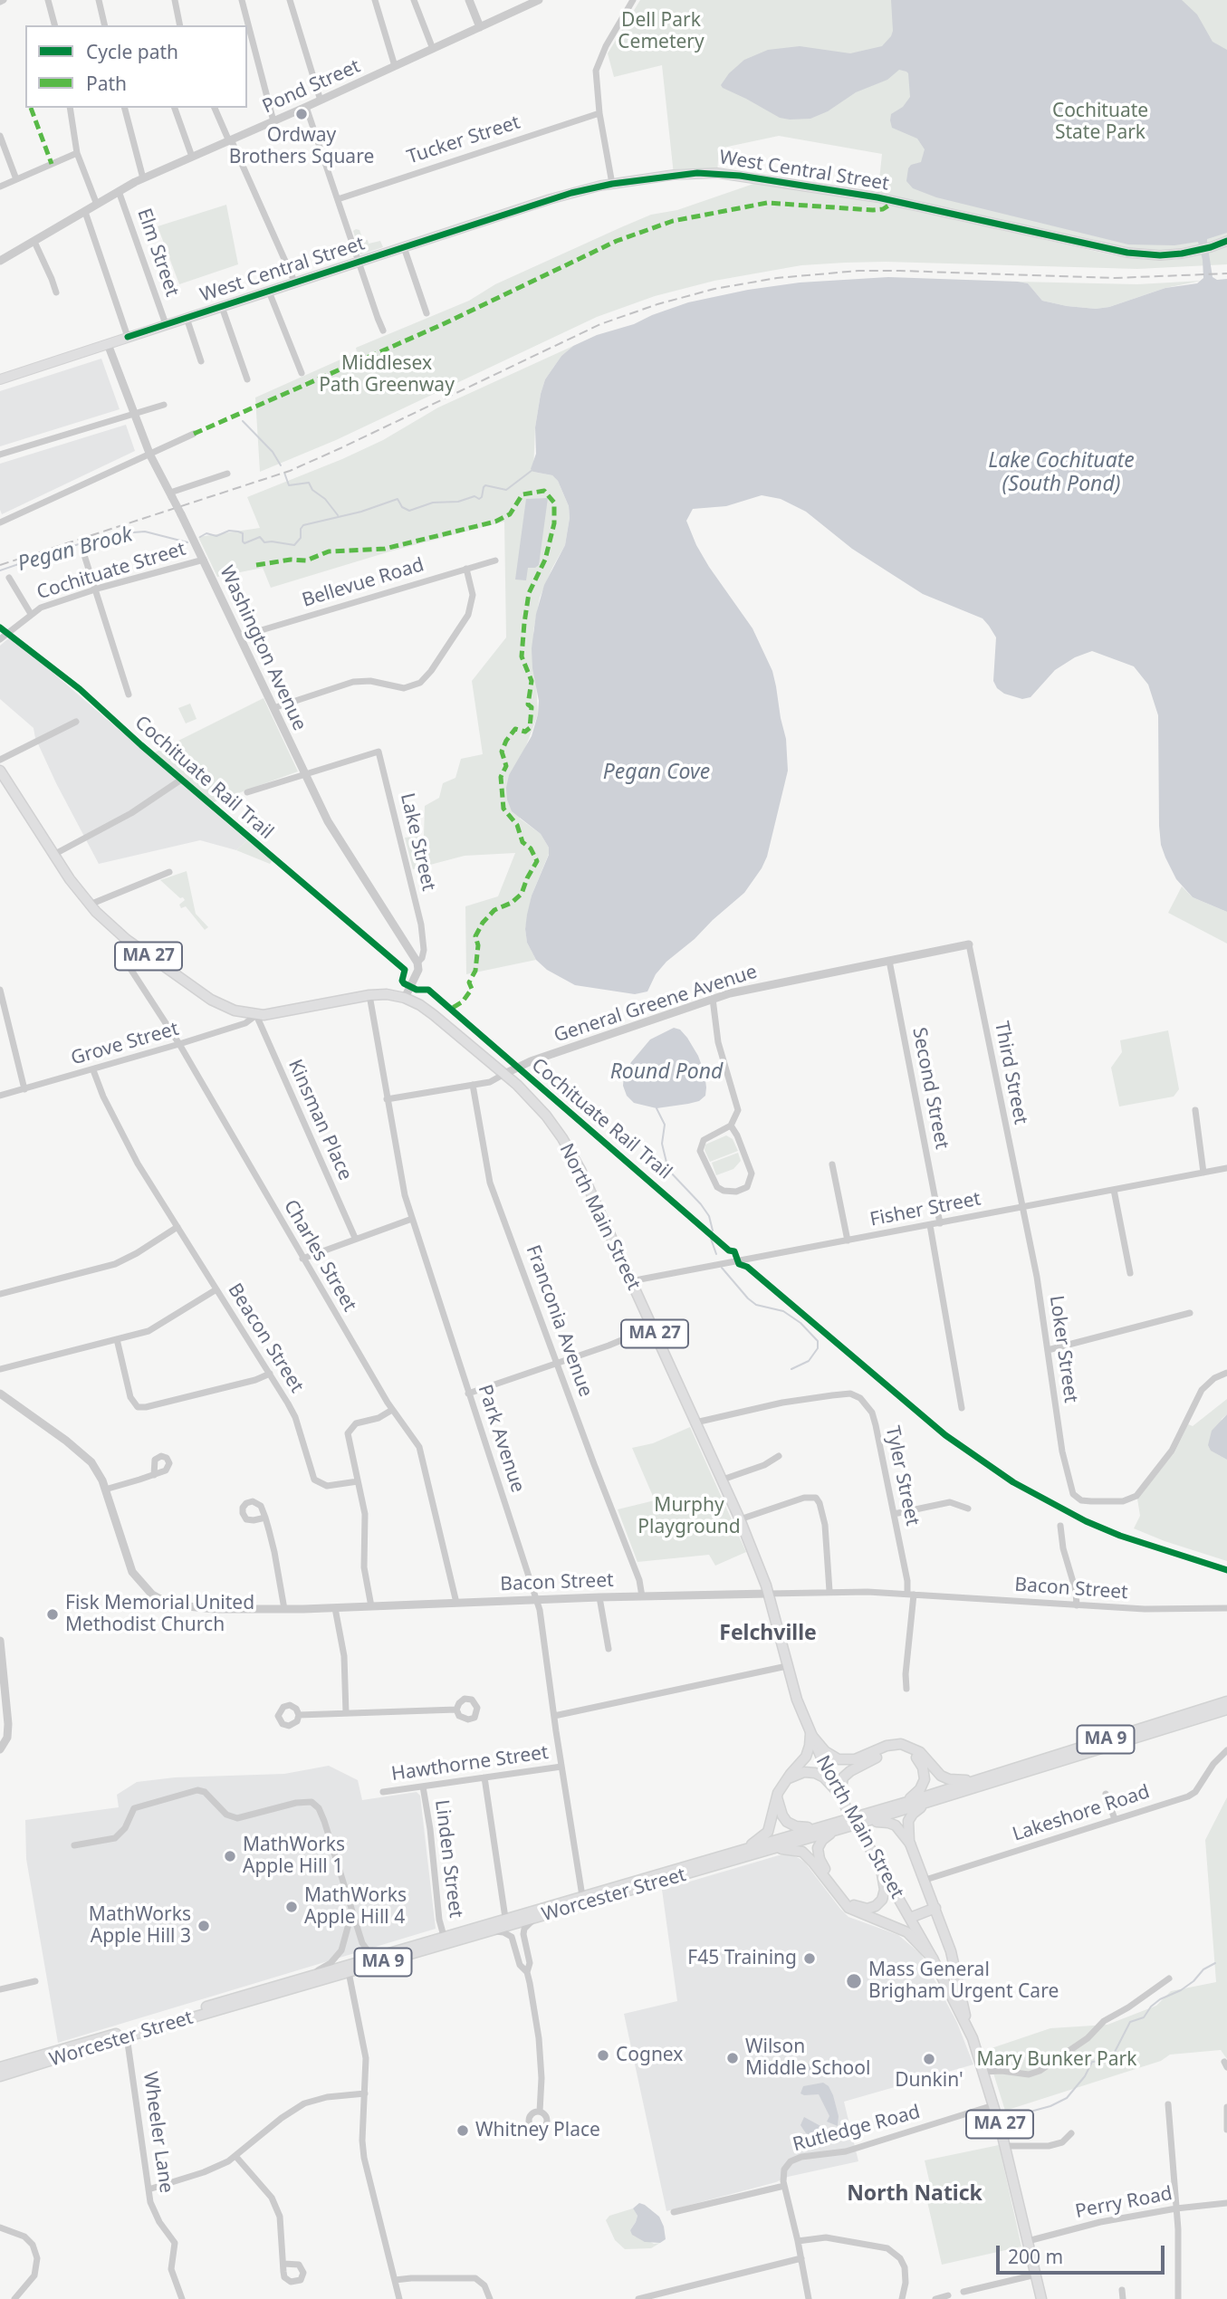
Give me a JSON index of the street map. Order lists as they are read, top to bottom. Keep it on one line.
{"streets":{"main road":["West Central Street","MA 27","North Main Street","MA 9","Worcester Street"],"street":["Pond Street","Tucker Street","Elm Street","Cochituate Street","Bellevue Road","Washington Avenue","Lake Street","General Greene Avenue","Grove Street","Third Street","Second Street","Kinsman Place","Fisher Street","Charles Street","Franconia Avenue","Beacon Street","Loker Street","Park Avenue","Tyler Street","Bacon Street","Hawthorne Street","Lakeshore Road","Linden Street","Rutledge Road","Wheeler Lane","Perry Road"],"cycle path":["Cochituate Rail Trail"]},"crossings":[["Pond Street","Elm Street"],["West Central Street","Elm Street"],["West Central Street","Washington Avenue"],["Cochituate Street","Washington Avenue"],["Bellevue Road","Washington Avenue"],["Washington Avenue","Lake Street"],["Lake Street","North Main Street"],["General Greene Avenue","Third Street"],["General Greene Avenue","Second Street"],["General Greene Avenue","North Main Street"],["Grove Street","Kinsman Place"],["Grove Street","North Main Street"],["Grove Street","Charles Street"],["Grove Street","Beacon Street"],["Third Street","Fisher Street"],["Third Street","Loker Street"],["Second Street","Fisher Street"],["Kinsman Place","North Main Street"],["Fisher Street","North Main Street"],["Fisher Street","Loker Street"],["North Main Street","Charles Street"],["North Main Street","Park Avenue"],["North Main Street","Tyler Street"],["North Main Street","Bacon Street"],["North Main Street","Lakeshore Road"],["North Main Street","Rutledge Road"],["North Main Street","Perry Road"],["Charles Street","Bacon Street"],["Franconia Avenue","Bacon Street"],["Park Avenue","Bacon Street"],["Park Avenue","Hawthorne Street"],["Park Avenue","Worcester Street"],["Tyler Street","Bacon Street"],["Hawthorne Street","Linden Street"],["Linden Street","Worcester Street"],["Worcester Street","Wheeler Lane"]],"districts":["Felchville","North Natick"],"water":["Lake Cochituate (South Pond)","Pegan Brook","Pegan Cove","Round Pond"],"parks":["Dell Park Cemetery","Cochituate State Park","Middlesex Path Greenway","Murphy Playground","Mary Bunker Park"],"places":["Ordway Brothers Square","Fisk Memorial United Methodist Church","MathWorks Apple Hill 1","MathWorks Apple Hill 4","MathWorks Apple Hill 3","F45 Training","Mass General Brigham Urgent Care","Cognex","Wilson Middle School","Dunkin'","Whitney Place"],"legend":["Cycle path","Path"],"scale_bar":"200 m"}
